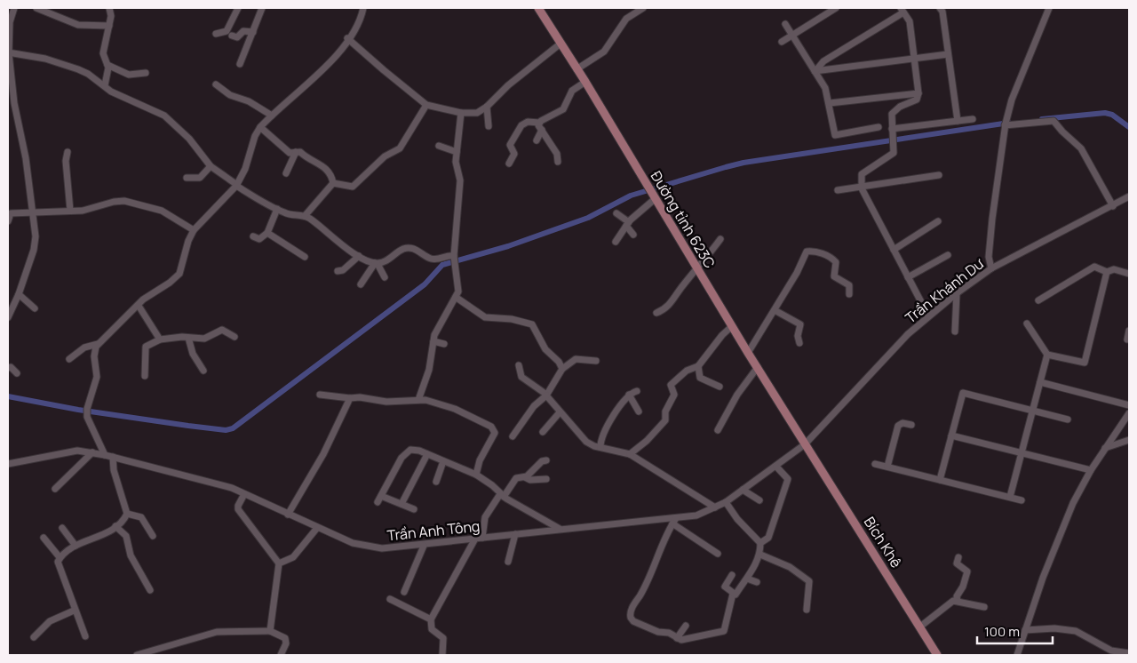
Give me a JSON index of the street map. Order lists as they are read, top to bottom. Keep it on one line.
{"streets":{"main road":["Đường tỉnh 623C","Bích Khê"],"street":["Trần Khánh Dư","Trần Anh Tông"]},"crossings":[["Đường tỉnh 623C","Trần Khánh Dư"],["Đường tỉnh 623C","Trần Anh Tông"],["Đường tỉnh 623C","Bích Khê"],["Trần Khánh Dư","Trần Anh Tông"],["Trần Khánh Dư","Bích Khê"],["Trần Anh Tông","Bích Khê"]],"scale_bar":"100 m"}
